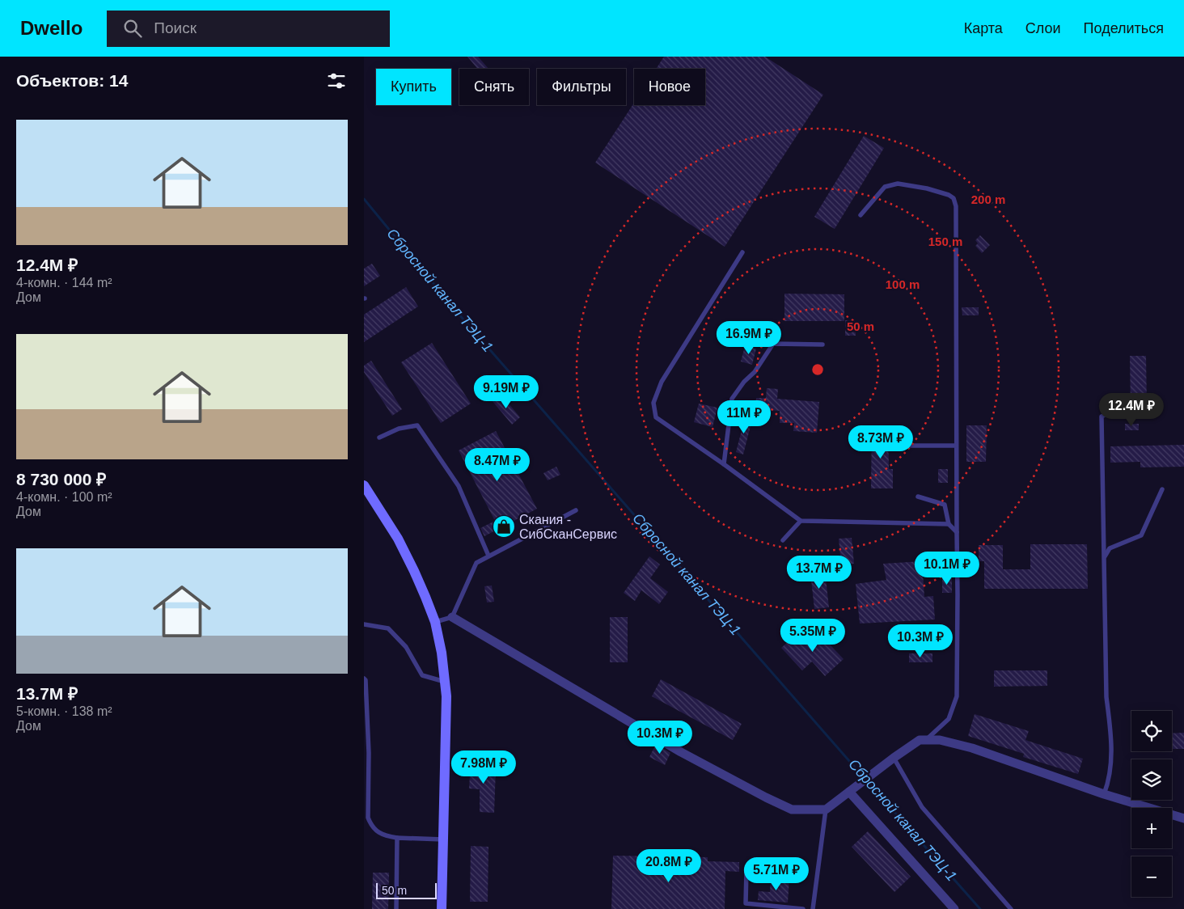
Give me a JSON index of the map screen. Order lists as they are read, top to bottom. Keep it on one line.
{"water":["Сбросной канал ТЭЦ-1"],"places":{"shop":["Скания - СибСканСервис"]},"scale_bar":"50 m","page":{"header":"Dwello","search":"Поиск","nav":["Карта","Слои","Поделиться"],"heading":"Объектов: 14","chip":["Купить","Снять","Фильтры","Новое"],"list":[{"name":"12.4M ₽","note":"4-комн. · 144 m² · Дом"},{"name":"8 730 000 ₽","note":"4-комн. · 100 m² · Дом"},{"name":"13.7M ₽","note":"5-комн. · 138 m² · Дом"}],"price":["16.9M ₽","9.19M ₽","12.4M ₽","11M ₽","8.73M ₽","8.47M ₽","10.1M ₽","13.7M ₽","5.35M ₽","10.3M ₽","10.3M ₽","7.98M ₽","20.8M ₽","5.71M ₽"],"map_buttons":["+","−"],"scale":"50 m"},"rings":["200 m","150 m","100 m","50 m"]}
